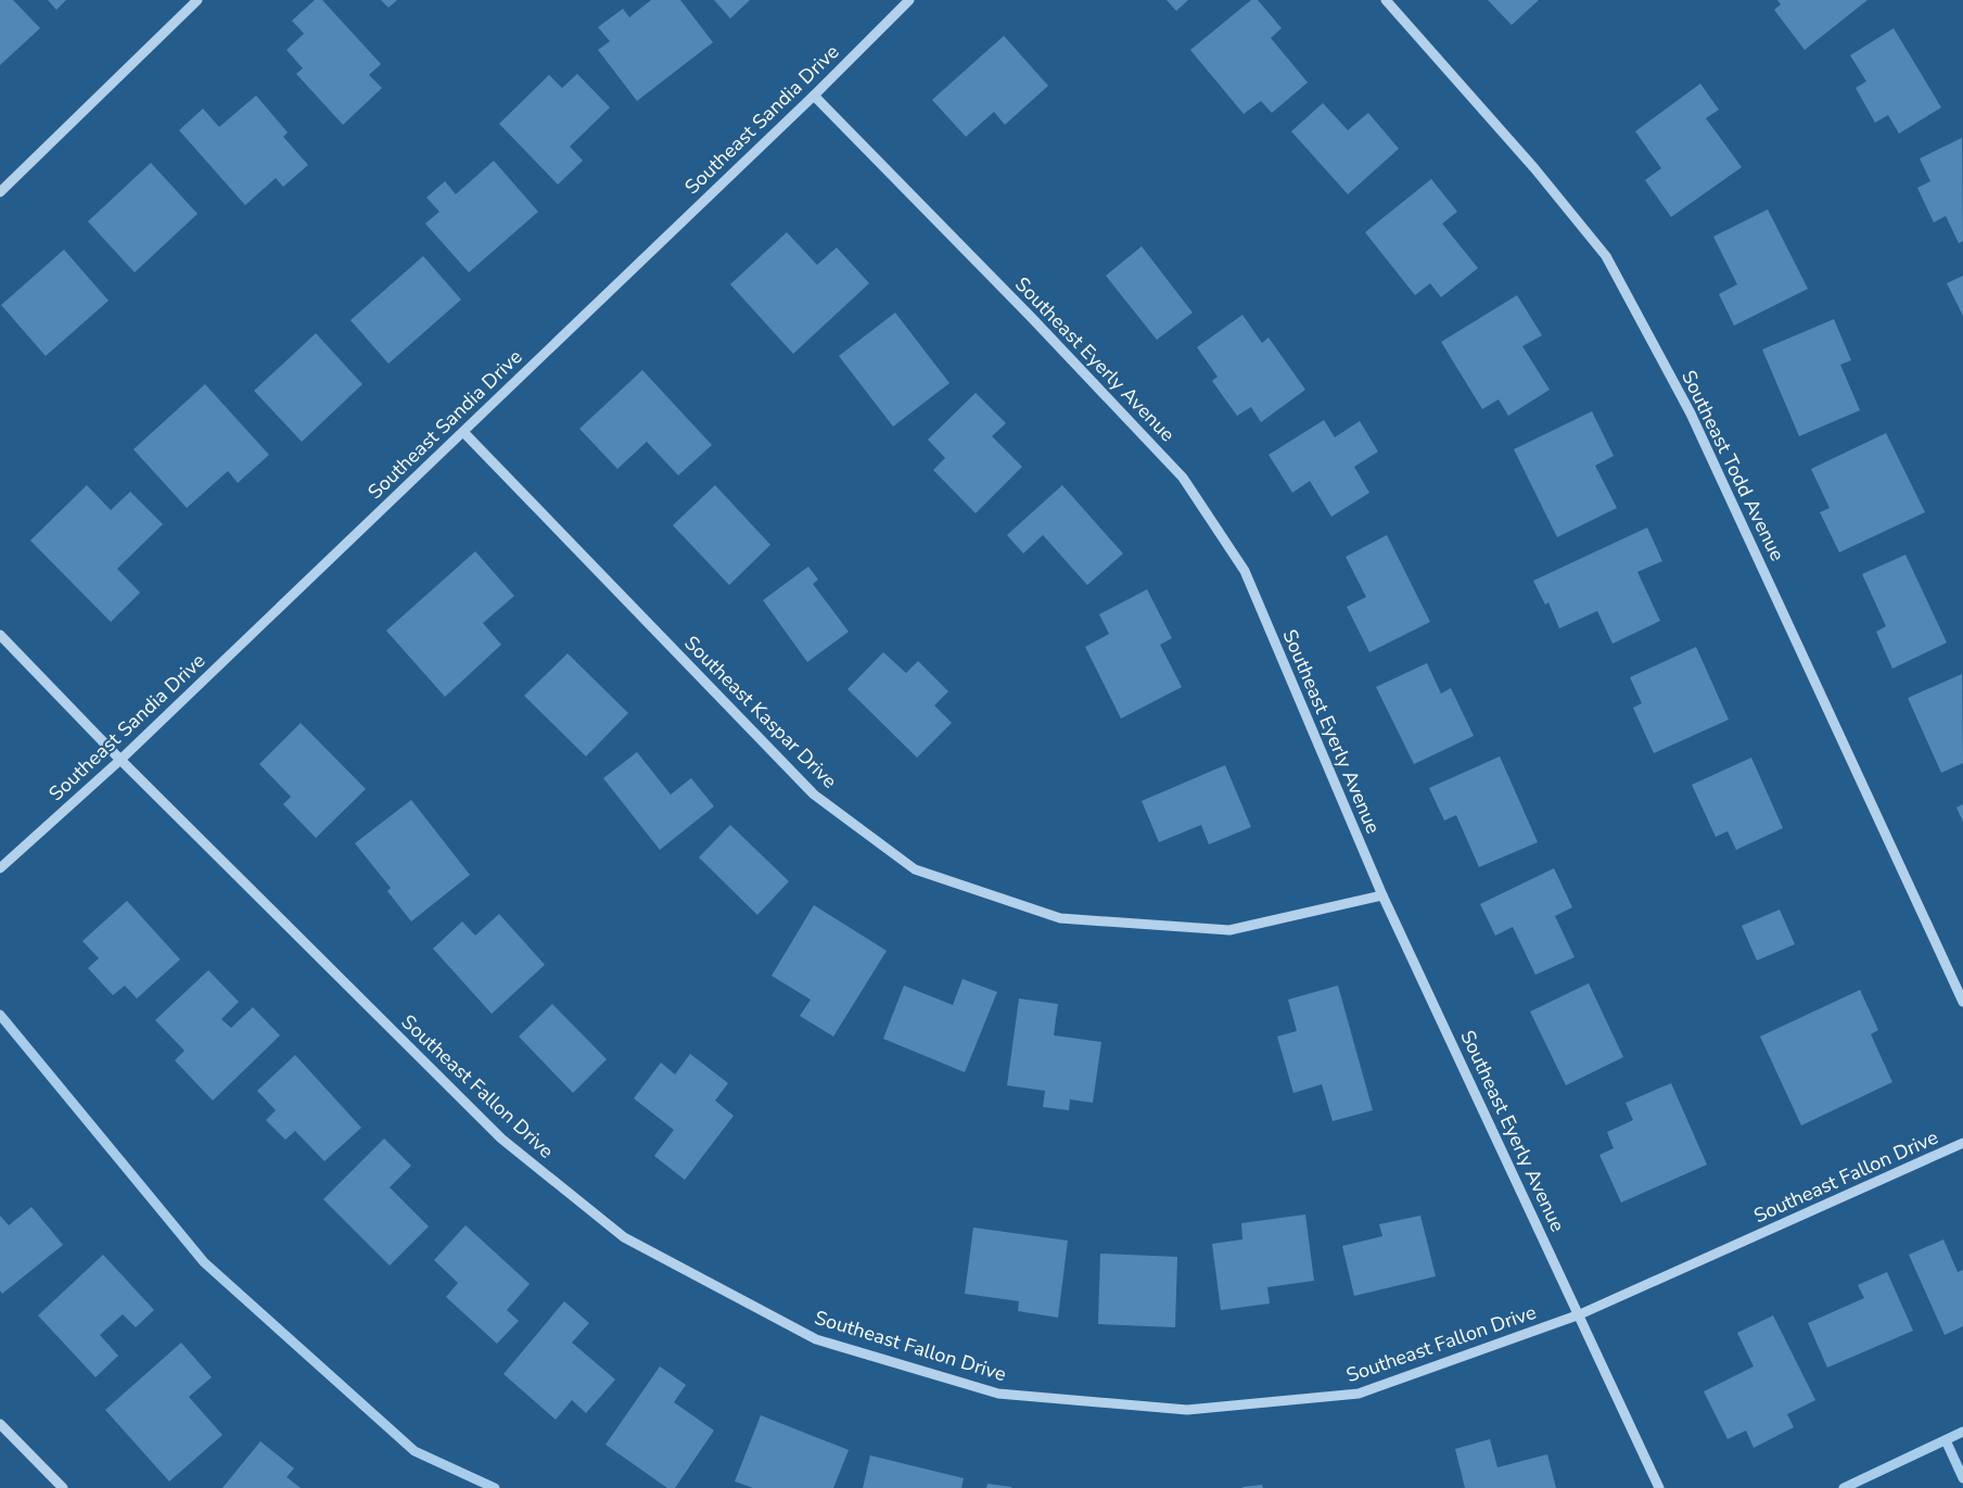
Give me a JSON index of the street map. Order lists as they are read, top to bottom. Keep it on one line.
{"streets":{"street":["Southeast Sandia Drive","Southeast Eyerly Avenue","Southeast Todd Avenue","Southeast Kaspar Drive","Southeast Fallon Drive"]},"crossings":[["Southeast Sandia Drive","Southeast Eyerly Avenue"],["Southeast Sandia Drive","Southeast Kaspar Drive"],["Southeast Sandia Drive","Southeast Fallon Drive"],["Southeast Eyerly Avenue","Southeast Kaspar Drive"],["Southeast Eyerly Avenue","Southeast Fallon Drive"]]}
